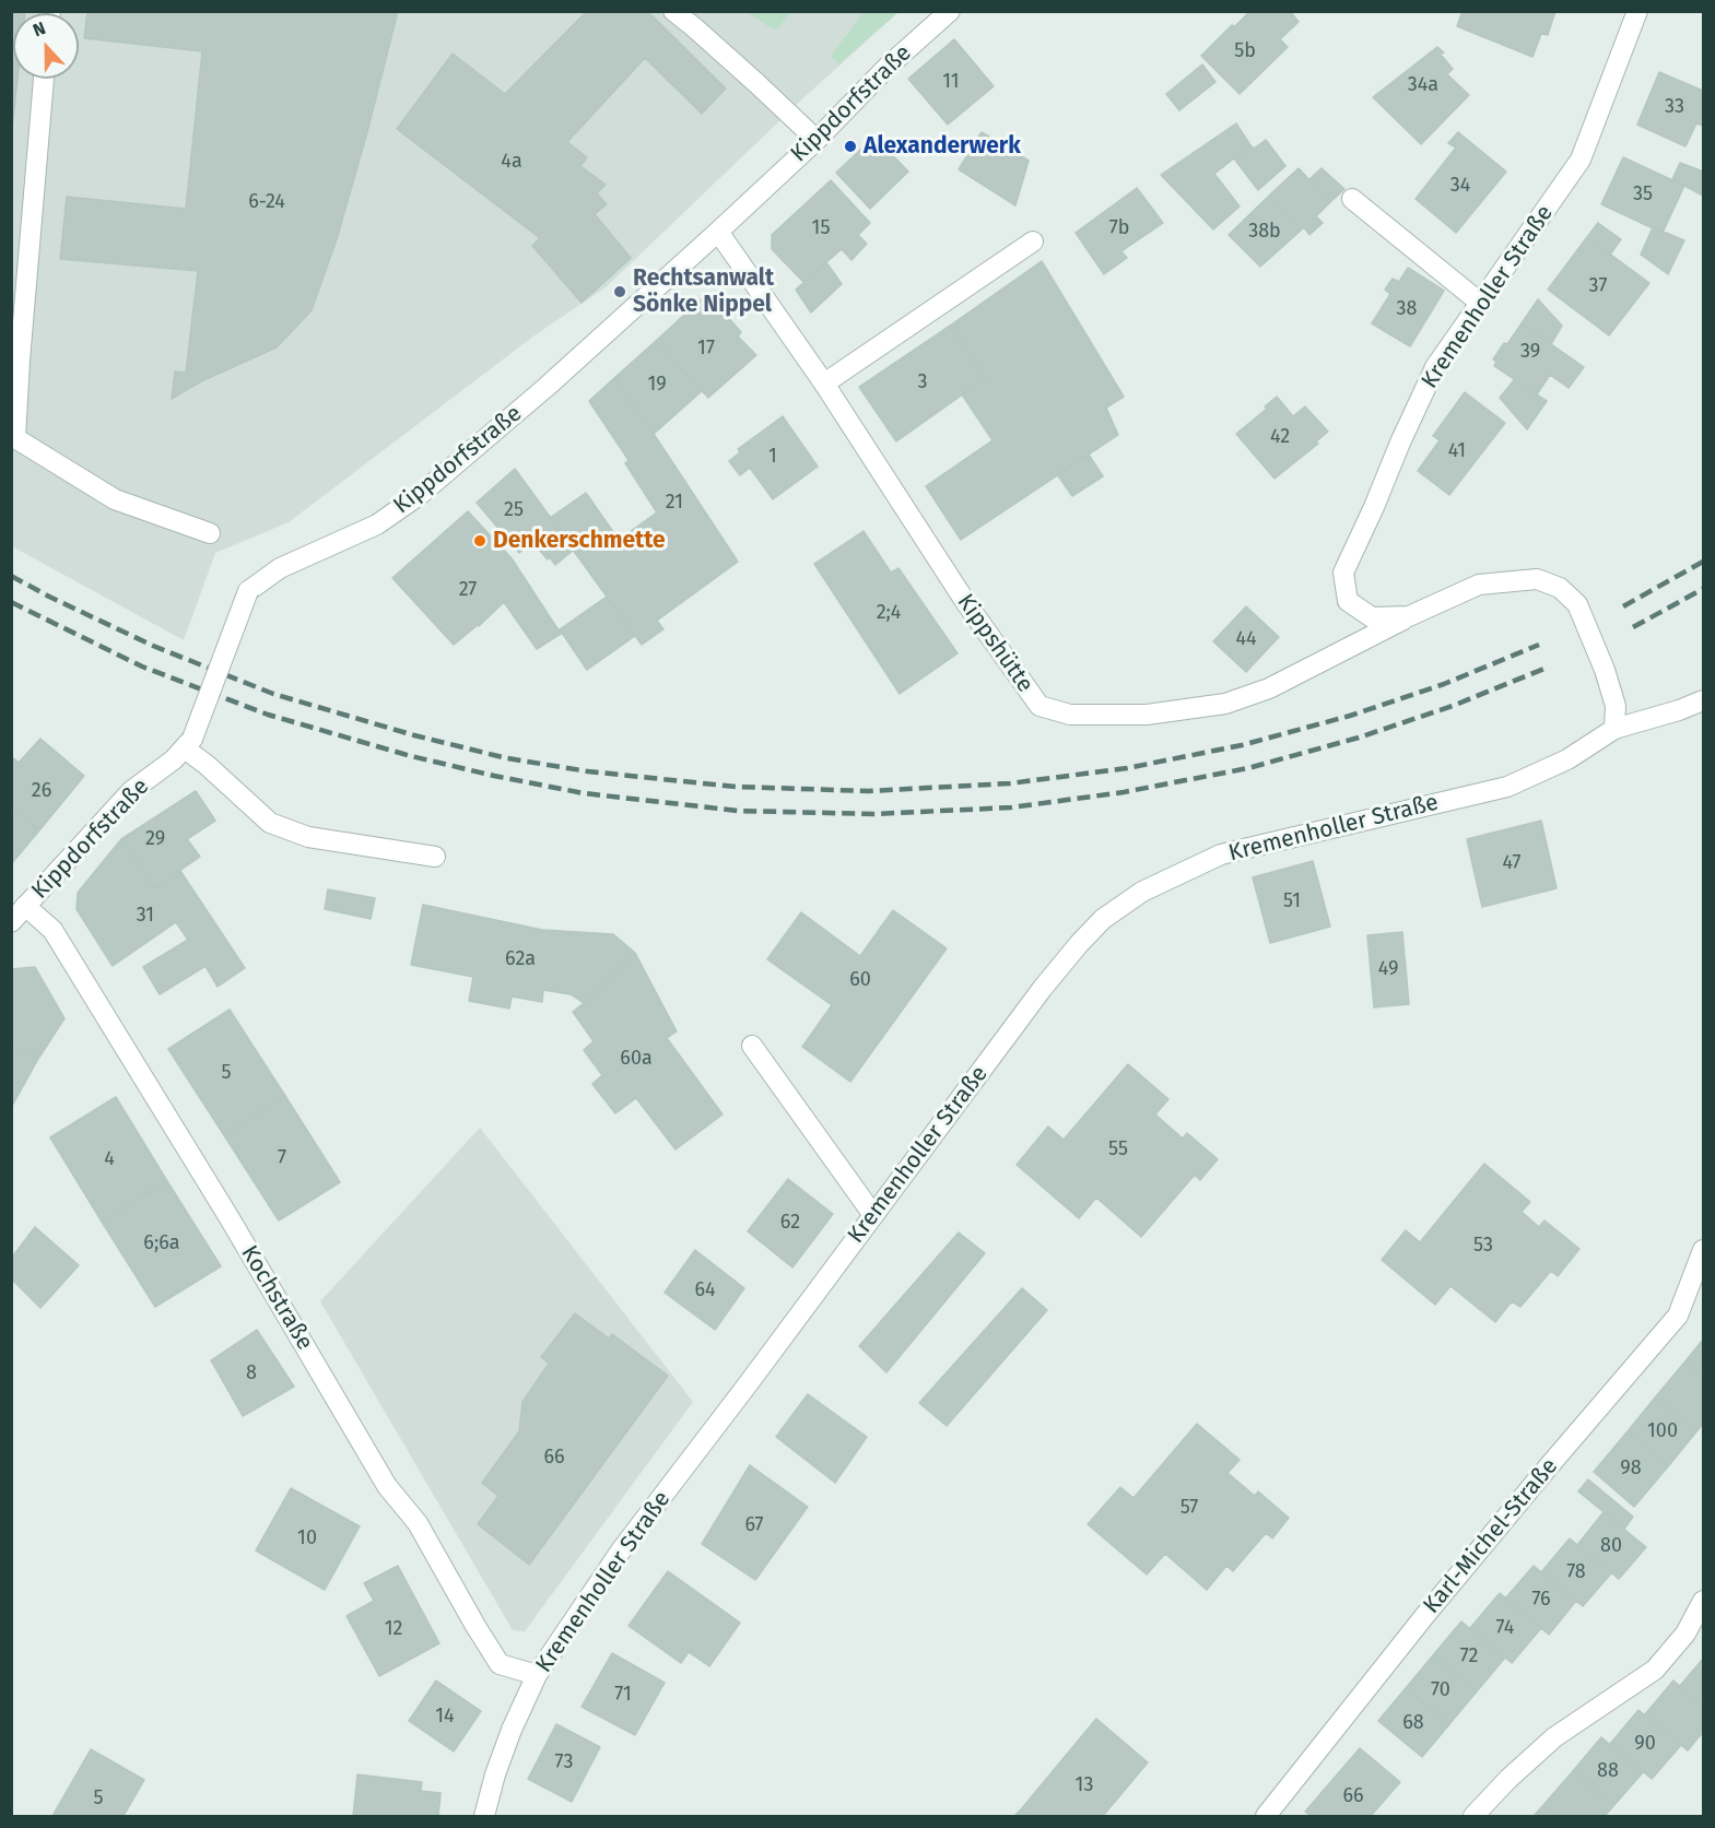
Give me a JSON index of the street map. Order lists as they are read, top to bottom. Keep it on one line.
{"streets":{"street":["Kippdorfstraße","Kremenholler Straße","Kippshütte","Kochstraße","Karl-Michel-Straße"]},"crossings":[["Kippdorfstraße","Kippshütte"],["Kippdorfstraße","Kochstraße"],["Kremenholler Straße","Kippshütte"],["Kremenholler Straße","Kochstraße"]],"places":["Alexanderwerk","Rechtsanwalt Sönke Nippel","Denkerschmette"],"house_numbers":["5b","11","34a","33","4a","34","35","6-24","15","7b","38b","37","38","17","39","3","19","42","41","1","21","25","27","2;4","44","26","29","47","51","31","62a","49","60","60a","5","55","7","4","62","6;6a","53","64","8","100","66","98","57","67","10","80","78","76","74","12","72","70","71","14","68","90","73","88","13","66","5"],"north":"top"}
